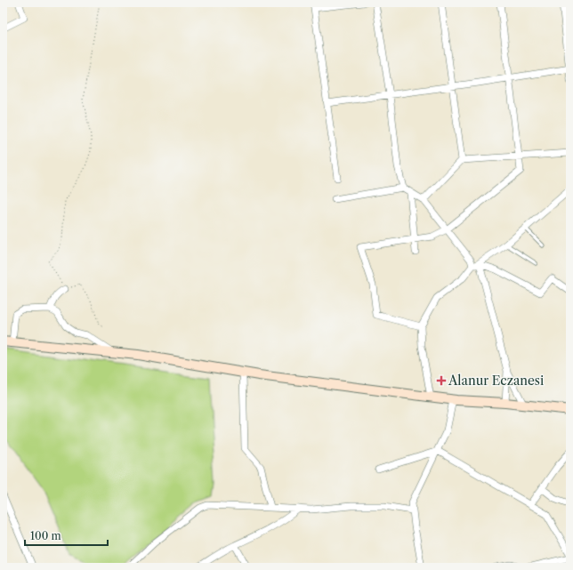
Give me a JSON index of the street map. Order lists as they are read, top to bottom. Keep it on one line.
{"places":{"health":["Alanur Eczanesi"]},"scale_bar":"100 m"}
